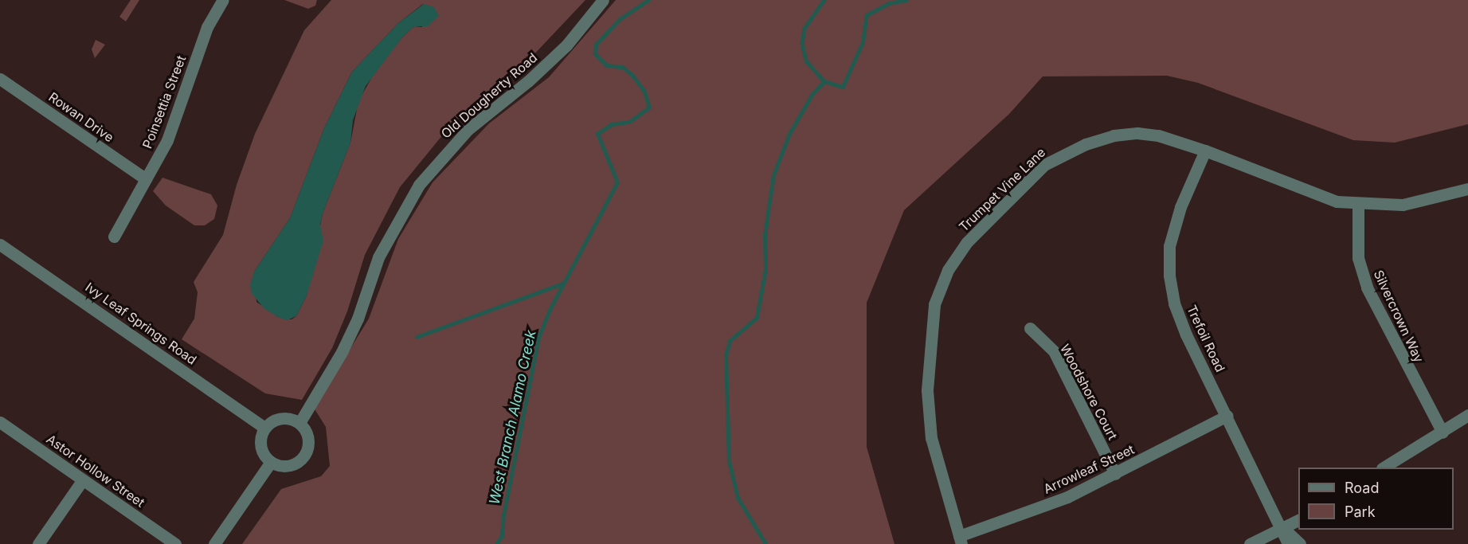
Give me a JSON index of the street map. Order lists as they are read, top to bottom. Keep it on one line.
{"streets":{"street":["Old Dougherty Road","Poinsettia Street","Rowan Drive","Trumpet Vine Lane","Silvercrown Way","Ivy Leaf Springs Road","Trefoil Road","Woodshore Court","Arrowleaf Street","Astor Hollow Street"]},"crossings":[["Old Dougherty Road","Ivy Leaf Springs Road"],["Poinsettia Street","Rowan Drive"],["Trumpet Vine Lane","Silvercrown Way"],["Trumpet Vine Lane","Trefoil Road"],["Trumpet Vine Lane","Arrowleaf Street"],["Trefoil Road","Arrowleaf Street"],["Woodshore Court","Arrowleaf Street"]],"water":["West Branch Alamo Creek"],"legend":["Road","Park"]}
